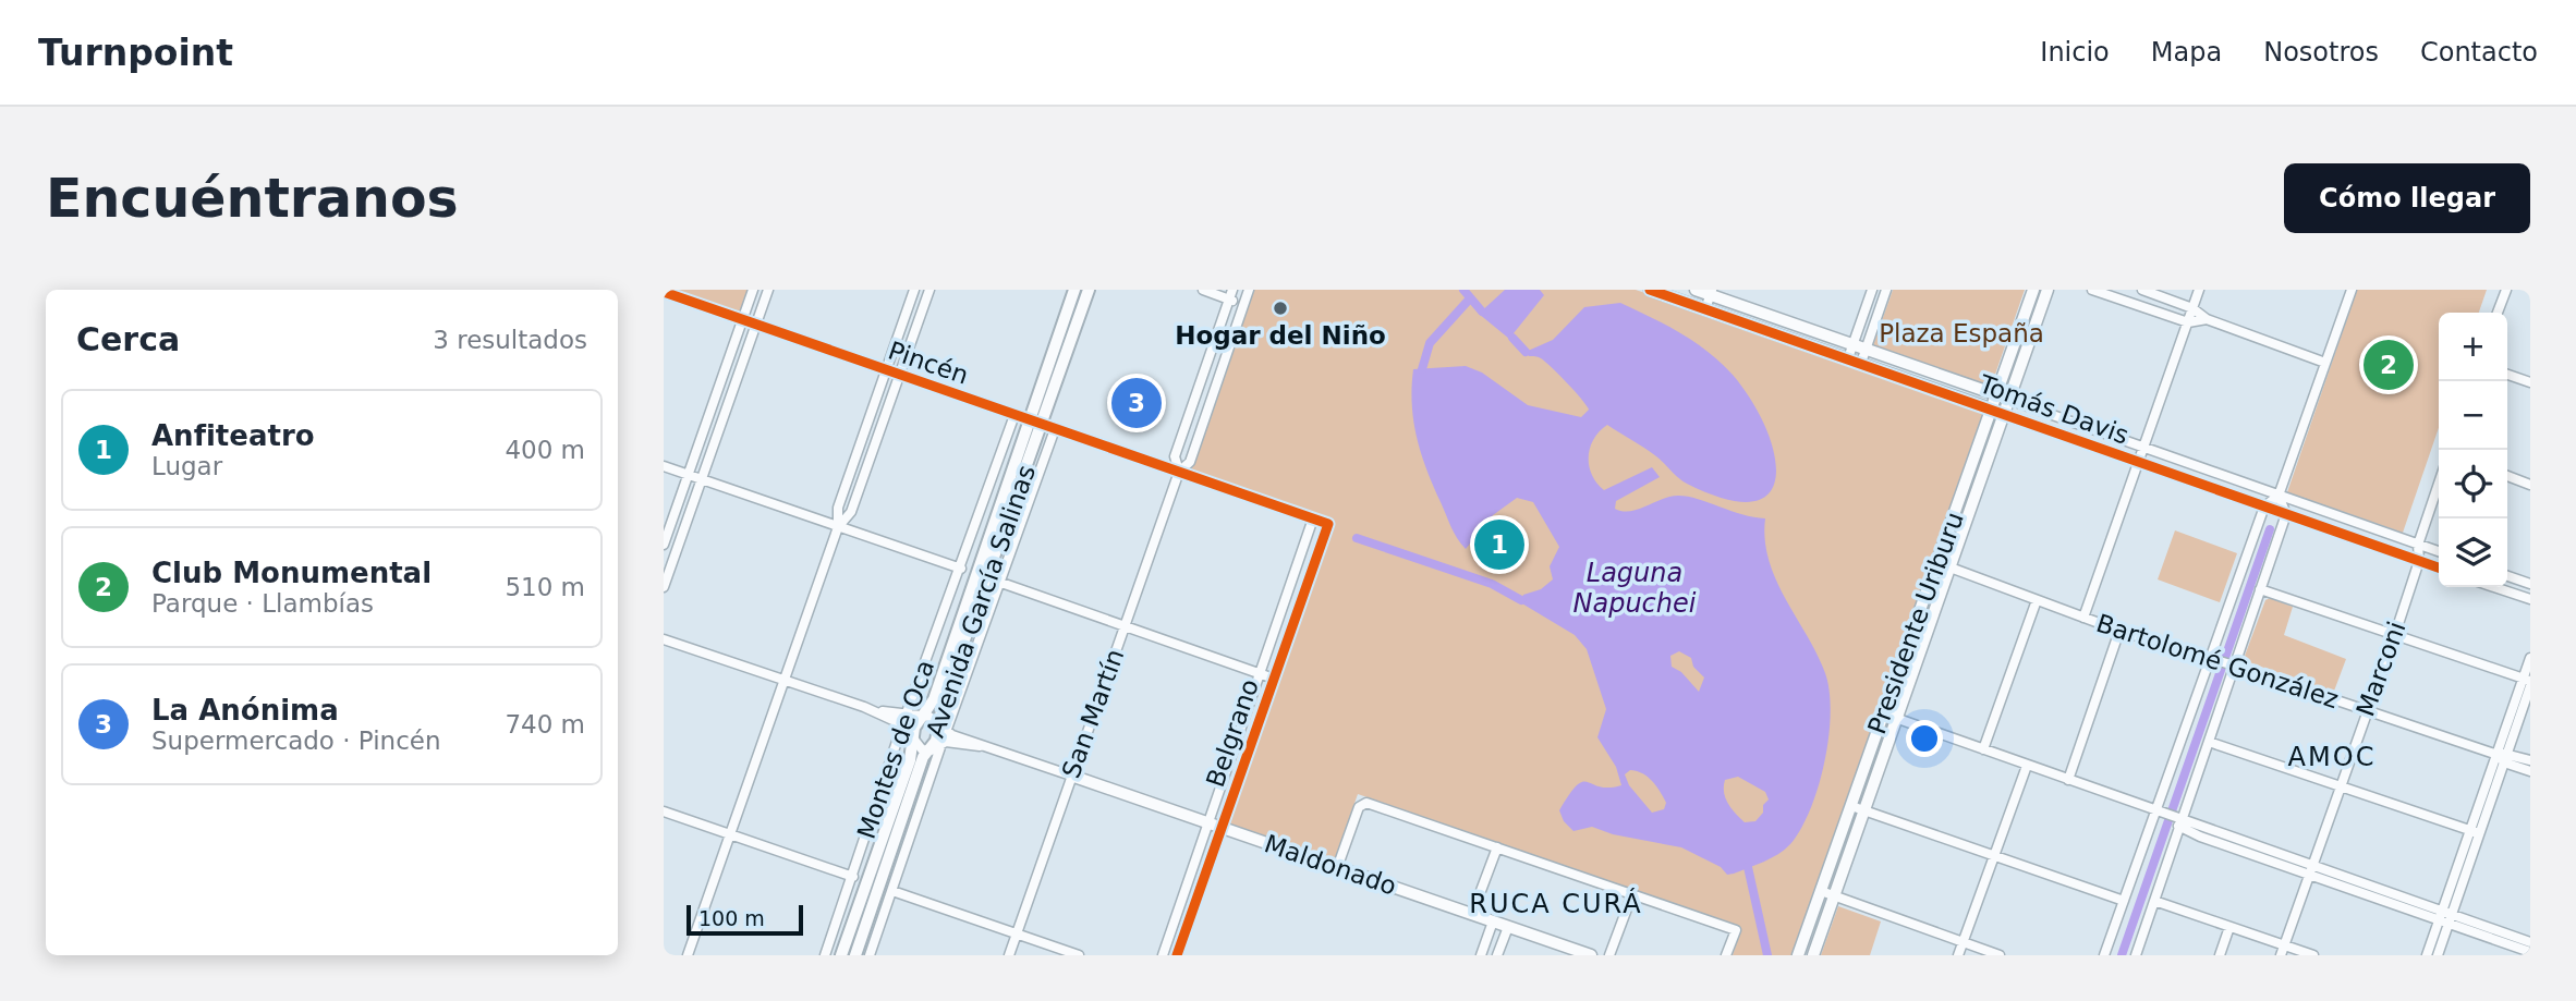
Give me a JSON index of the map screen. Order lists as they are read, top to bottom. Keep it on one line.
{"streets":{"main road":["Avenida García Salinas"],"street":["Pincén","Tomás Davis","Presidente Uriburu","Bartolomé González","Marconi","San Martín","Belgrano","Montes de Oca","Maldonado"]},"crossings":[["Pincén","Avenida García Salinas"],["Pincén","San Martín"],["Pincén","Belgrano"],["Pincén","Montes de Oca"],["Tomás Davis","Presidente Uriburu"],["Tomás Davis","Marconi"],["Presidente Uriburu","Bartolomé González"],["Bartolomé González","Marconi"],["San Martín","Maldonado"],["Belgrano","Maldonado"]],"districts":["AMOC","RUCA CURÁ"],"water":["Laguna Napuchei"],"parks":["Plaza España"],"places":["Hogar del Niño"],"scale_bar":"100 m","page":{"header":"Turnpoint","nav":["Inicio","Mapa","Nosotros","Contacto"],"buttons":"Cómo llegar","title":"Encuéntranos","heading":["Cerca","3 resultados"],"map_buttons":["+","−"],"pins":["2","3","1"],"list":[{"mark":"1","name":"Anfiteatro","note":"Lugar","value":"400 m"},{"mark":"2","name":"Club Monumental","note":"Parque · Llambías","value":"510 m"},{"mark":"3","name":"La Anónima","note":"Supermercado · Pincén","value":"740 m"}],"scale":"100 m"}}
